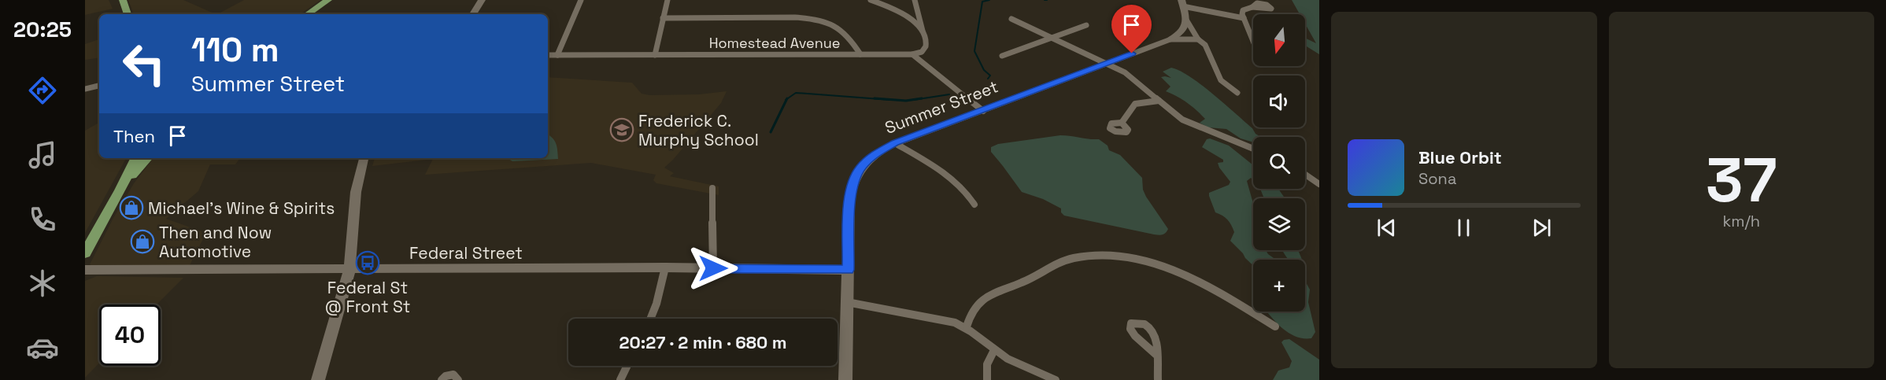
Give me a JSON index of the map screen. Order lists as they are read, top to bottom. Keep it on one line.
{"streets":{"street":["Homestead Avenue","Summer Street","Federal Street"]},"crossings":[["Summer Street","Federal Street"]],"places":{"school or university":["Frederick C. Murphy School"],"shop":["Michael's Wine & Spirits","Then and Now Automotive"],"bus stop":["Federal St @ Front St"]},"north":"bottom","page":{"tabs":"20:25","tile":["37","km/h"],"map_buttons":"+","turn":["110 m","Summer Street"],"then":"Then","song":["Blue Orbit","Sona"],"limit":"40","trip":"20:27 · 2 min · 680 m"}}
